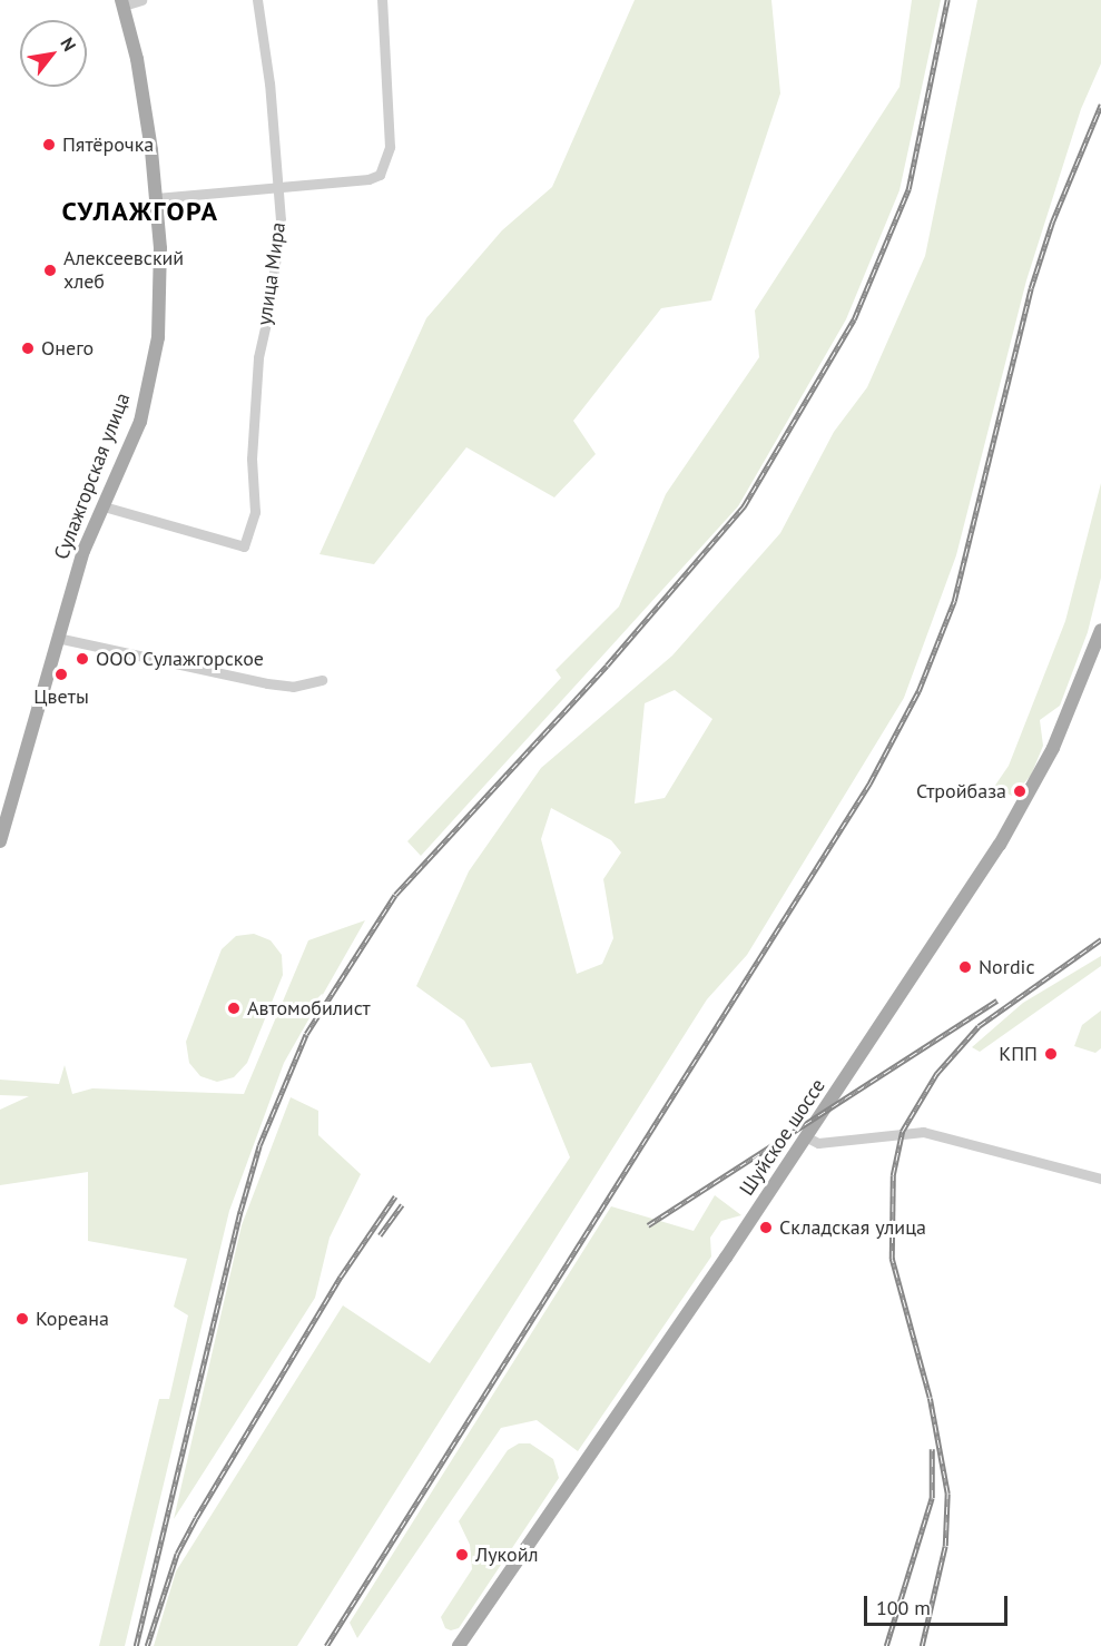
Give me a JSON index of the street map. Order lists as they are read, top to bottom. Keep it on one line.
{"streets":{"main road":["Сулажгорская улица","Шуйское шоссе"],"street":["улица Мира"]},"crossings":[["улица Мира","Сулажгорская улица"]],"districts":["СУЛАЖГОРА"],"places":["Пятёрочка","Алексеевский хлеб","Онего","ООО Сулажгорское","Цветы","Стройбаза","Nordic","Автомобилист","КПП","Складская улица","Кореана","Лукойл"],"scale_bar":"100 m","north":"top right"}
